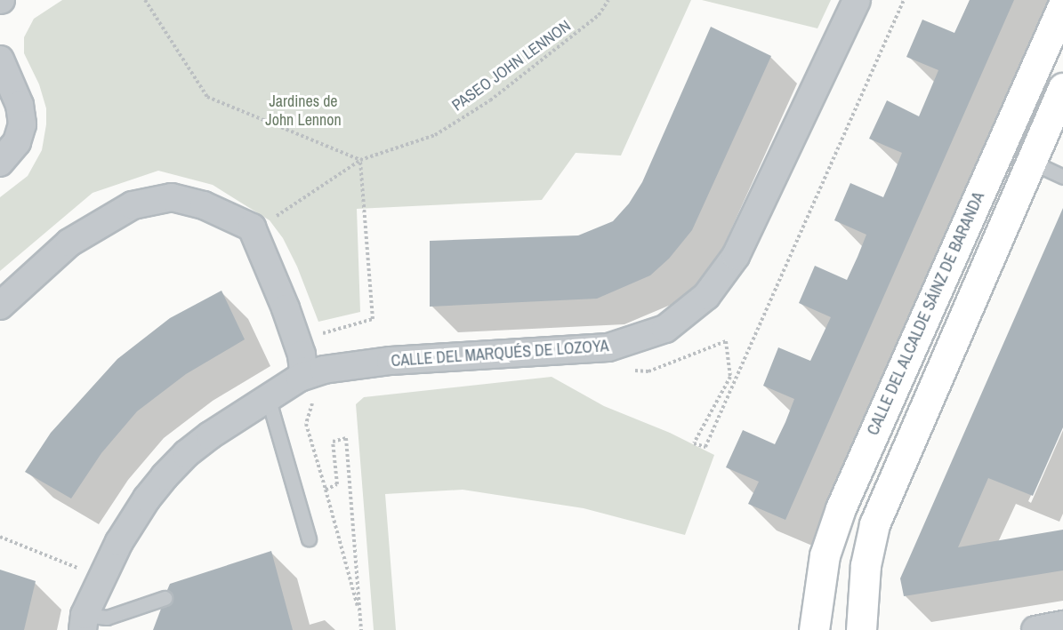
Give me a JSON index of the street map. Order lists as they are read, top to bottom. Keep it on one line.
{"streets":{"street":["CALLE DEL ALCALDE SÁINZ DE BARANDA","CALLE DEL MARQUÉS DE LOZOYA"],"path":["PASEO JOHN LENNON"]},"parks":["Jardines de John Lennon"]}
